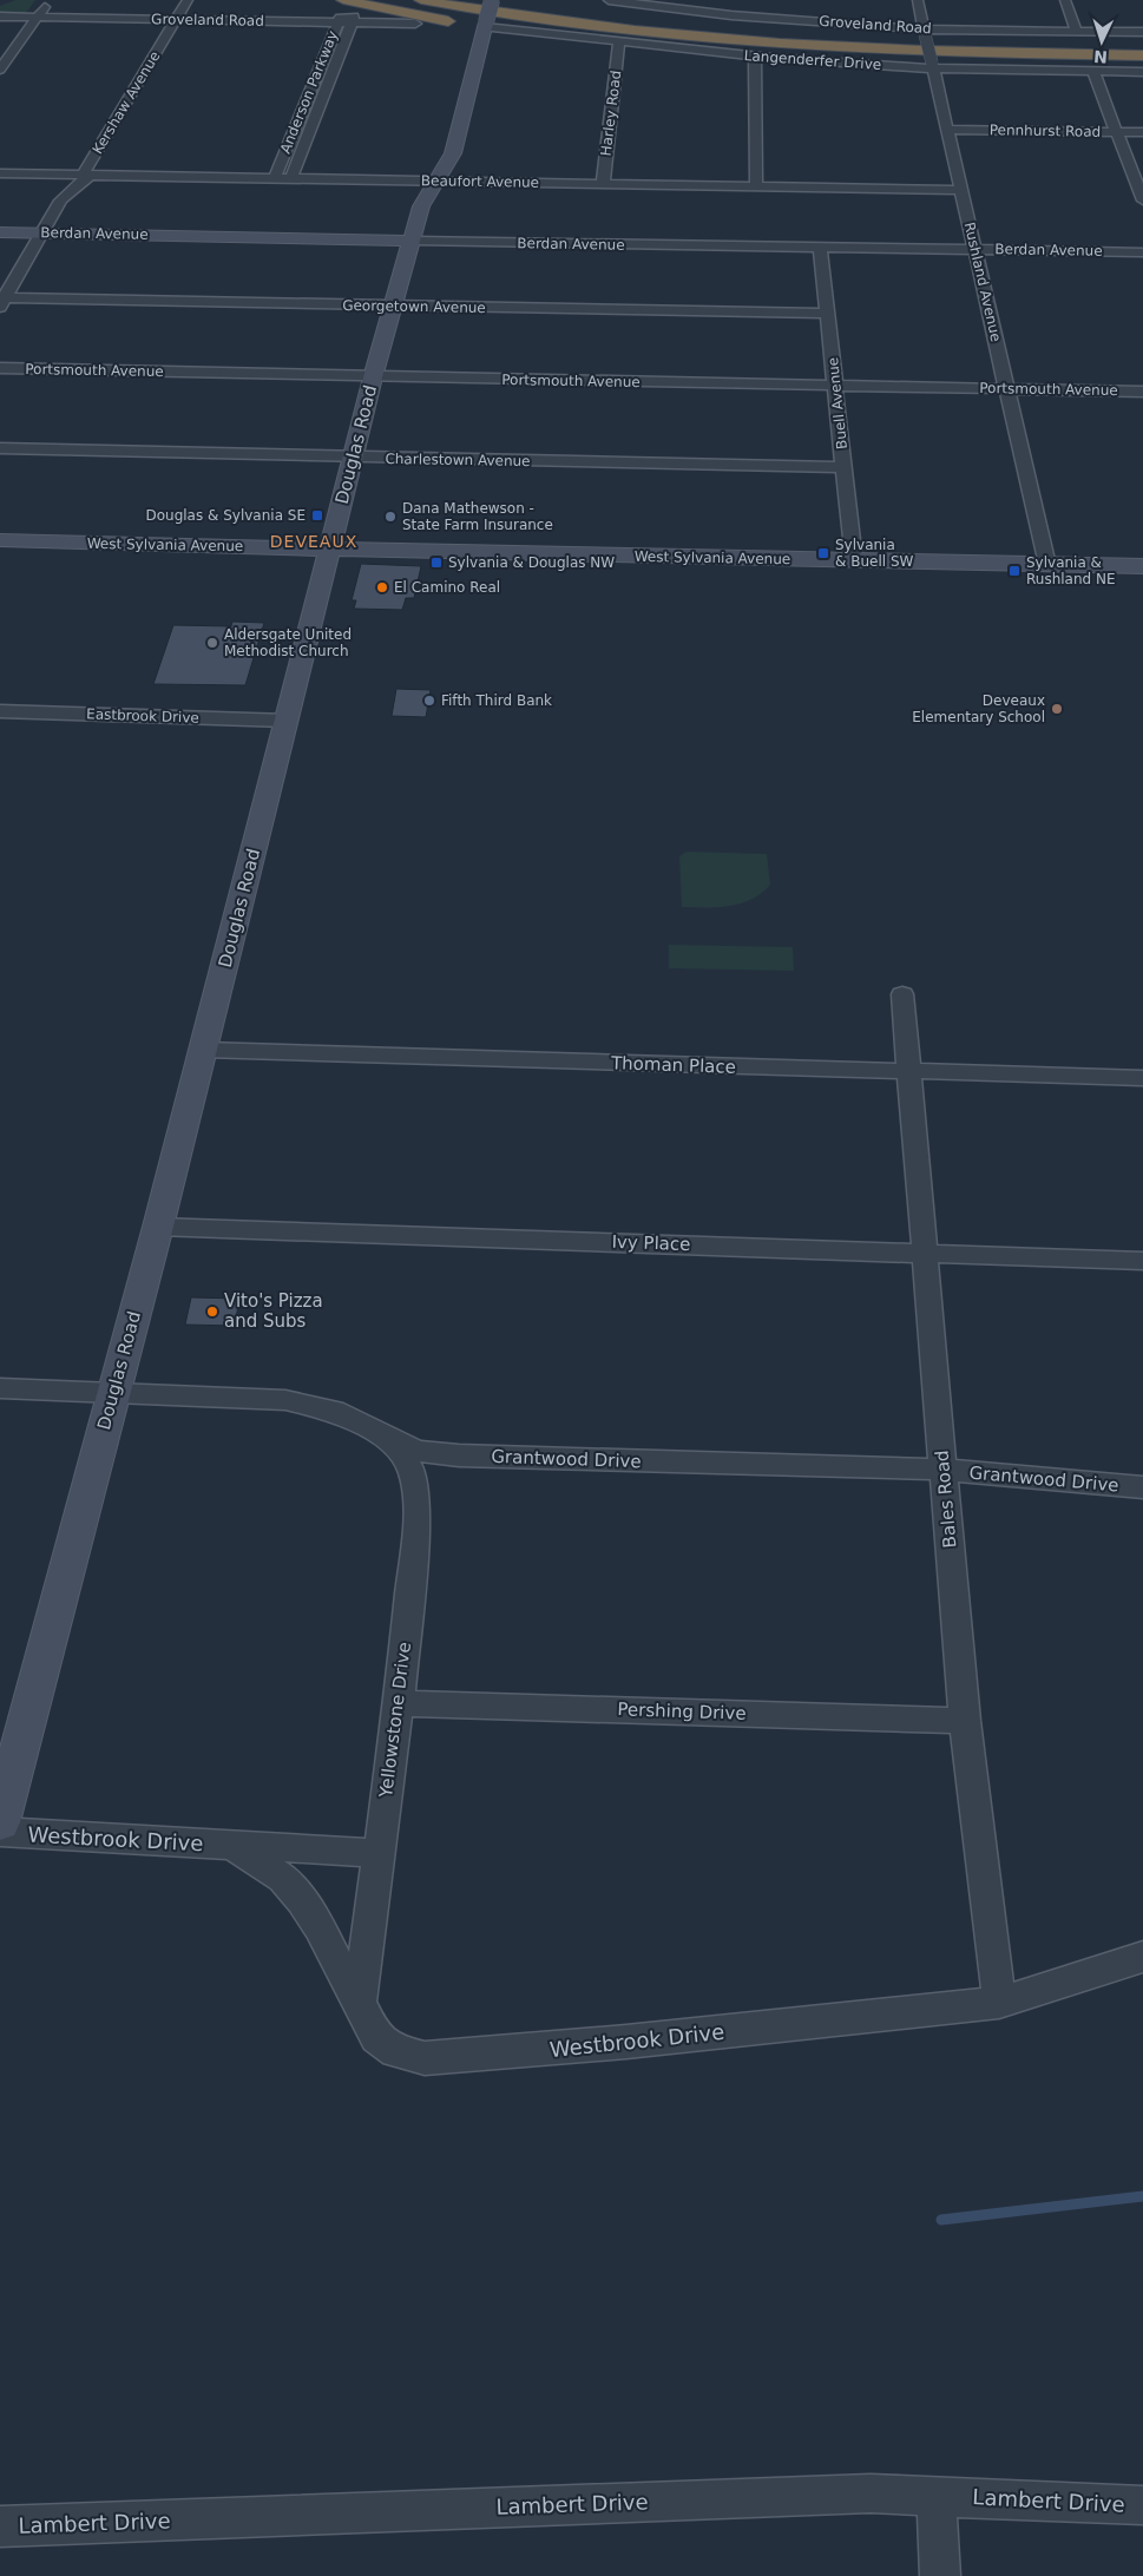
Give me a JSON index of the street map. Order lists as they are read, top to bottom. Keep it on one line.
{"streets":{"street":["Groveland Road","Langenderfer Drive","Anderson Parkway","Kershaw Avenue","Harley Road","Pennhurst Road","Beaufort Avenue","Berdan Avenue","Rushland Avenue","Georgetown Avenue","Portsmouth Avenue","Buell Avenue","Douglas Road","Charlestown Avenue","West Sylvania Avenue","Eastbrook Drive","Thoman Place","Ivy Place","Grantwood Drive","Bales Road","Pershing Drive","Yellowstone Drive","Westbrook Drive","Lambert Drive"]},"crossings":[["Groveland Road","Anderson Parkway"],["Groveland Road","Kershaw Avenue"],["Groveland Road","Rushland Avenue"],["Langenderfer Drive","Harley Road"],["Langenderfer Drive","Rushland Avenue"],["Langenderfer Drive","Douglas Road"],["Anderson Parkway","Beaufort Avenue"],["Kershaw Avenue","Beaufort Avenue"],["Kershaw Avenue","Berdan Avenue"],["Kershaw Avenue","Georgetown Avenue"],["Harley Road","Beaufort Avenue"],["Pennhurst Road","Rushland Avenue"],["Beaufort Avenue","Rushland Avenue"],["Beaufort Avenue","Douglas Road"],["Berdan Avenue","Rushland Avenue"],["Berdan Avenue","Buell Avenue"],["Berdan Avenue","Douglas Road"],["Rushland Avenue","Portsmouth Avenue"],["Rushland Avenue","West Sylvania Avenue"],["Georgetown Avenue","Buell Avenue"],["Georgetown Avenue","Douglas Road"],["Portsmouth Avenue","Buell Avenue"],["Portsmouth Avenue","Douglas Road"],["Buell Avenue","Charlestown Avenue"],["Buell Avenue","West Sylvania Avenue"],["Douglas Road","Charlestown Avenue"],["Douglas Road","West Sylvania Avenue"],["Douglas Road","Eastbrook Drive"],["Douglas Road","Thoman Place"],["Douglas Road","Ivy Place"],["Douglas Road","Grantwood Drive"],["Thoman Place","Bales Road"],["Ivy Place","Bales Road"],["Grantwood Drive","Bales Road"],["Grantwood Drive","Yellowstone Drive"],["Bales Road","Pershing Drive"],["Bales Road","Westbrook Drive"],["Pershing Drive","Yellowstone Drive"],["Yellowstone Drive","Westbrook Drive"]],"districts":["DEVEAUX"],"places":{"transit":["Douglas & Sylvania SE","Sylvania & Buell SW","Sylvania & Douglas NW","Sylvania & Rushland NE"],"other":["Dana Mathewson - State Farm Insurance","El Camino Real","Aldersgate United Methodist Church","Fifth Third Bank","Deveaux Elementary School","Vito's Pizza and Subs"]},"north":"bottom"}
